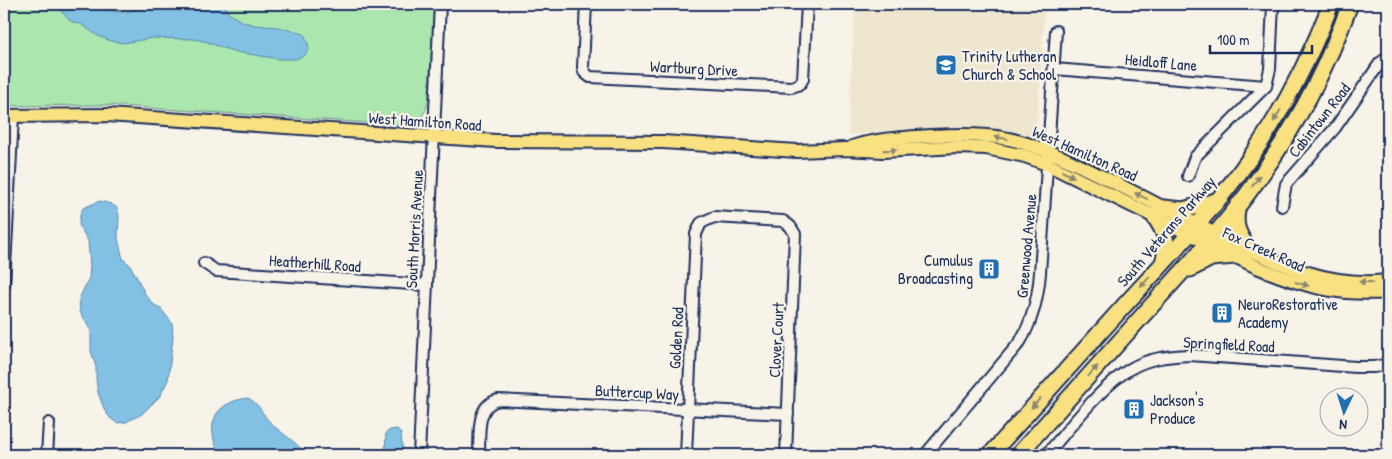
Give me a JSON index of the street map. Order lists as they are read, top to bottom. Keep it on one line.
{"streets":{"highway":["South Veterans Parkway"],"main road":["West Hamilton Road","Fox Creek Road"],"street":["Heidloff Lane","Wartburg Drive","Cabintown Road","South Morris Avenue","Greenwood Avenue","Heatherhill Road","Golden Rod","Clover Court","Springfield Road","Buttercup Way"]},"crossings":[["Heidloff Lane","Greenwood Avenue"],["West Hamilton Road","South Morris Avenue"],["West Hamilton Road","South Veterans Parkway"],["West Hamilton Road","Greenwood Avenue"],["West Hamilton Road","Fox Creek Road"],["South Morris Avenue","Heatherhill Road"],["South Veterans Parkway","Fox Creek Road"],["Golden Rod","Clover Court"],["Golden Rod","Buttercup Way"],["Clover Court","Buttercup Way"]],"places":{"school or university":["Trinity Lutheran Church & School"],"building":["Cumulus Broadcasting","NeuroRestorative Academy","Jackson's Produce"]},"scale_bar":"100 m","north":"bottom"}
